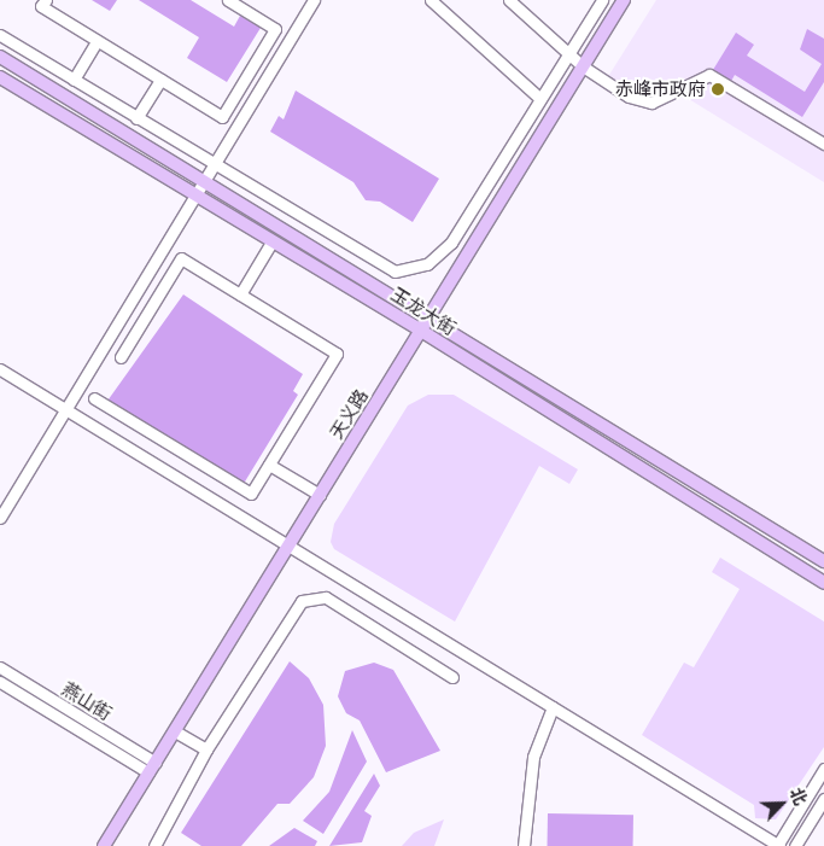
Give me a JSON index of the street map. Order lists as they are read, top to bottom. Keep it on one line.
{"streets":{"main road":["玉龙大街","天义路"],"street":["燕山街"]},"crossings":[["玉龙大街","天义路"],["天义路","燕山街"]],"places":["赤峰市政府"],"north":"top right"}
